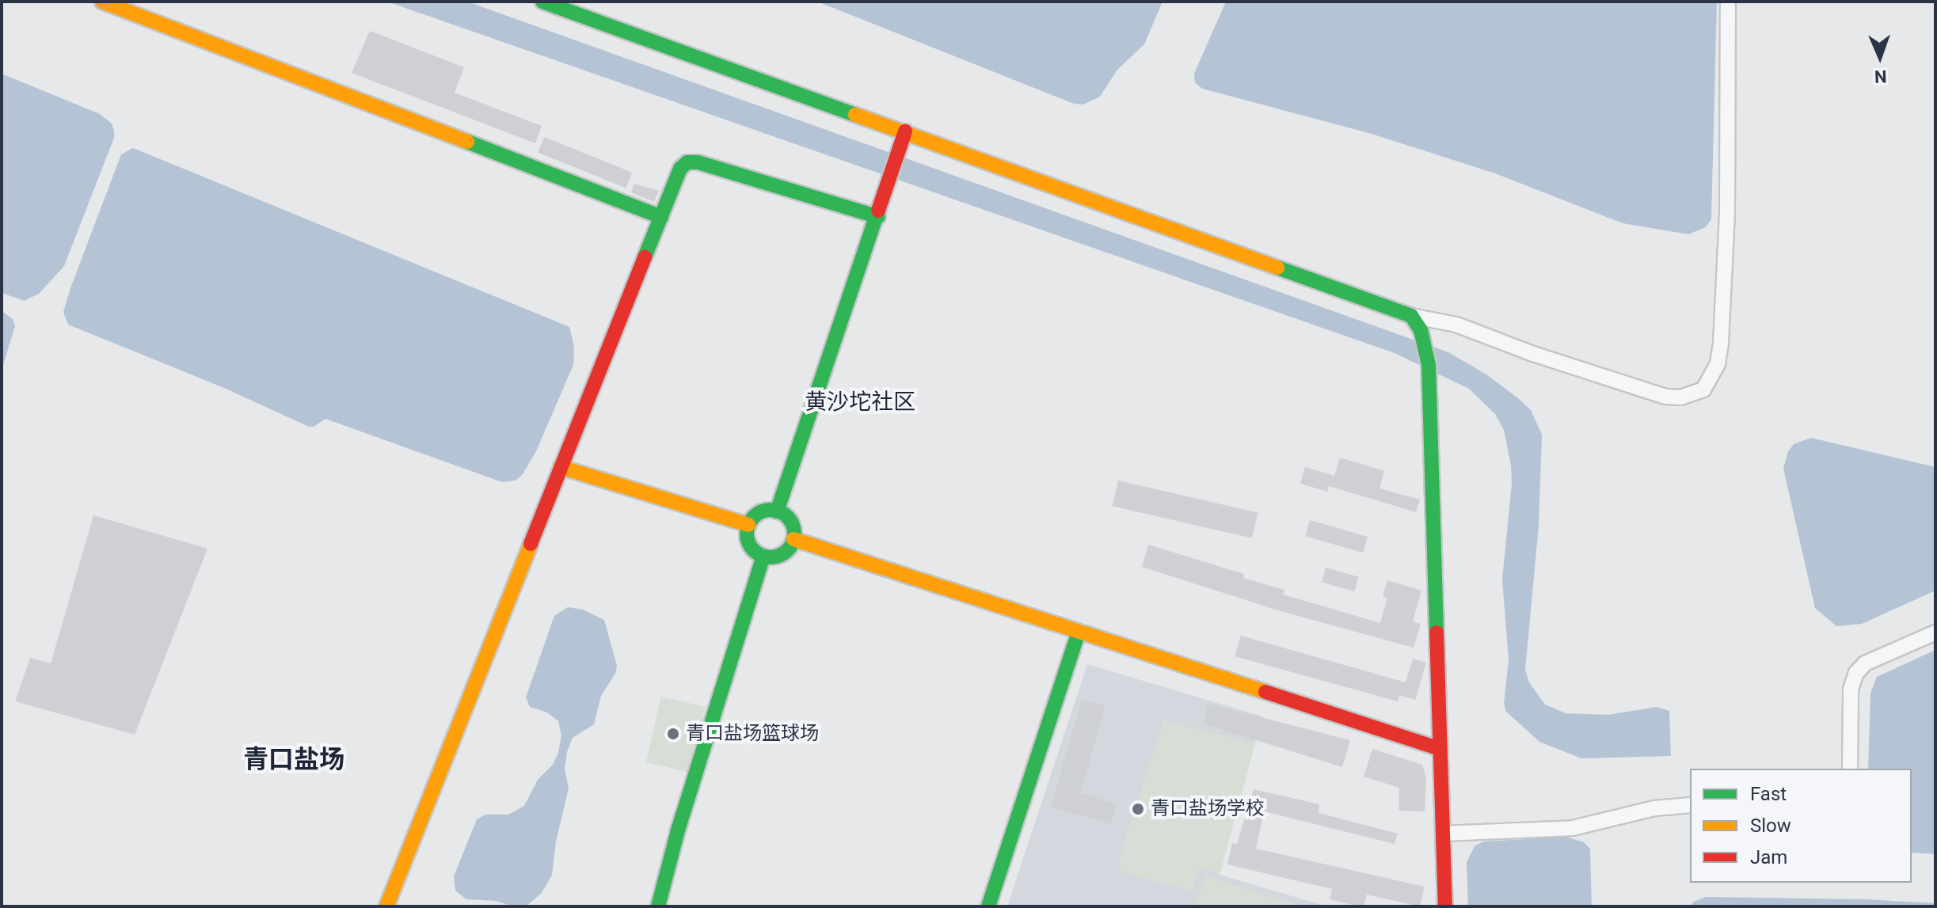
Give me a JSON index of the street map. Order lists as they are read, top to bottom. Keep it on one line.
{"districts":["黄沙坨社区","青口盐场"],"places":["青口盐场篮球场","青口盐场学校"],"legend":["Fast","Slow","Jam"],"north":"bottom"}
